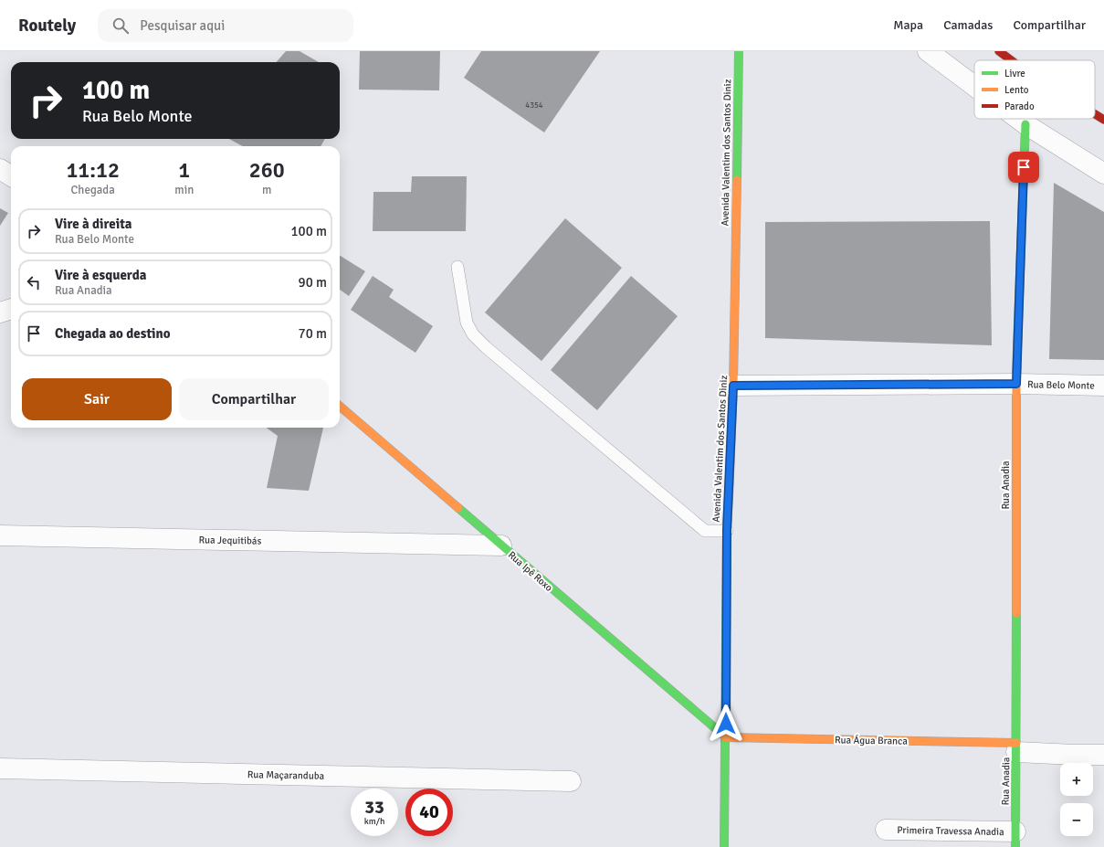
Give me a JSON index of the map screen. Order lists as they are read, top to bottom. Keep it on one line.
{"streets":{"main road":["Avenida Valentim dos Santos Diniz","Rua Anadia","Rua Ipê Roxo","Rua Água Branca"],"street":["Rua Belo Monte","Rua Jequitibás","Rua Maçaranduba","Primeira Travessa Anadia"]},"crossings":[["Avenida Valentim dos Santos Diniz","Rua Belo Monte"],["Avenida Valentim dos Santos Diniz","Rua Ipê Roxo"],["Avenida Valentim dos Santos Diniz","Rua Água Branca"],["Rua Belo Monte","Rua Anadia"],["Rua Anadia","Rua Água Branca"],["Rua Anadia","Primeira Travessa Anadia"],["Rua Jequitibás","Rua Ipê Roxo"],["Rua Ipê Roxo","Rua Água Branca"]],"house_numbers":["4354"],"legend":["Livre","Lento","Parado"],"page":{"header":"Routely","search":"Pesquisar aqui","nav":["Mapa","Camadas","Compartilhar"],"turn":["100 m","Rua Belo Monte"],"eta":["11:12","Chegada","1","min","260","m"],"list":[{"name":"Vire à direita","note":"Rua Belo Monte","value":"100 m"},{"name":"Vire à esquerda","note":"Rua Anadia","value":"90 m"},{"name":"Chegada ao destino","value":"70 m"}],"buttons":["Sair","Compartilhar"],"map_buttons":["+","−"],"speed":"33 km/h","limit":"40"}}
